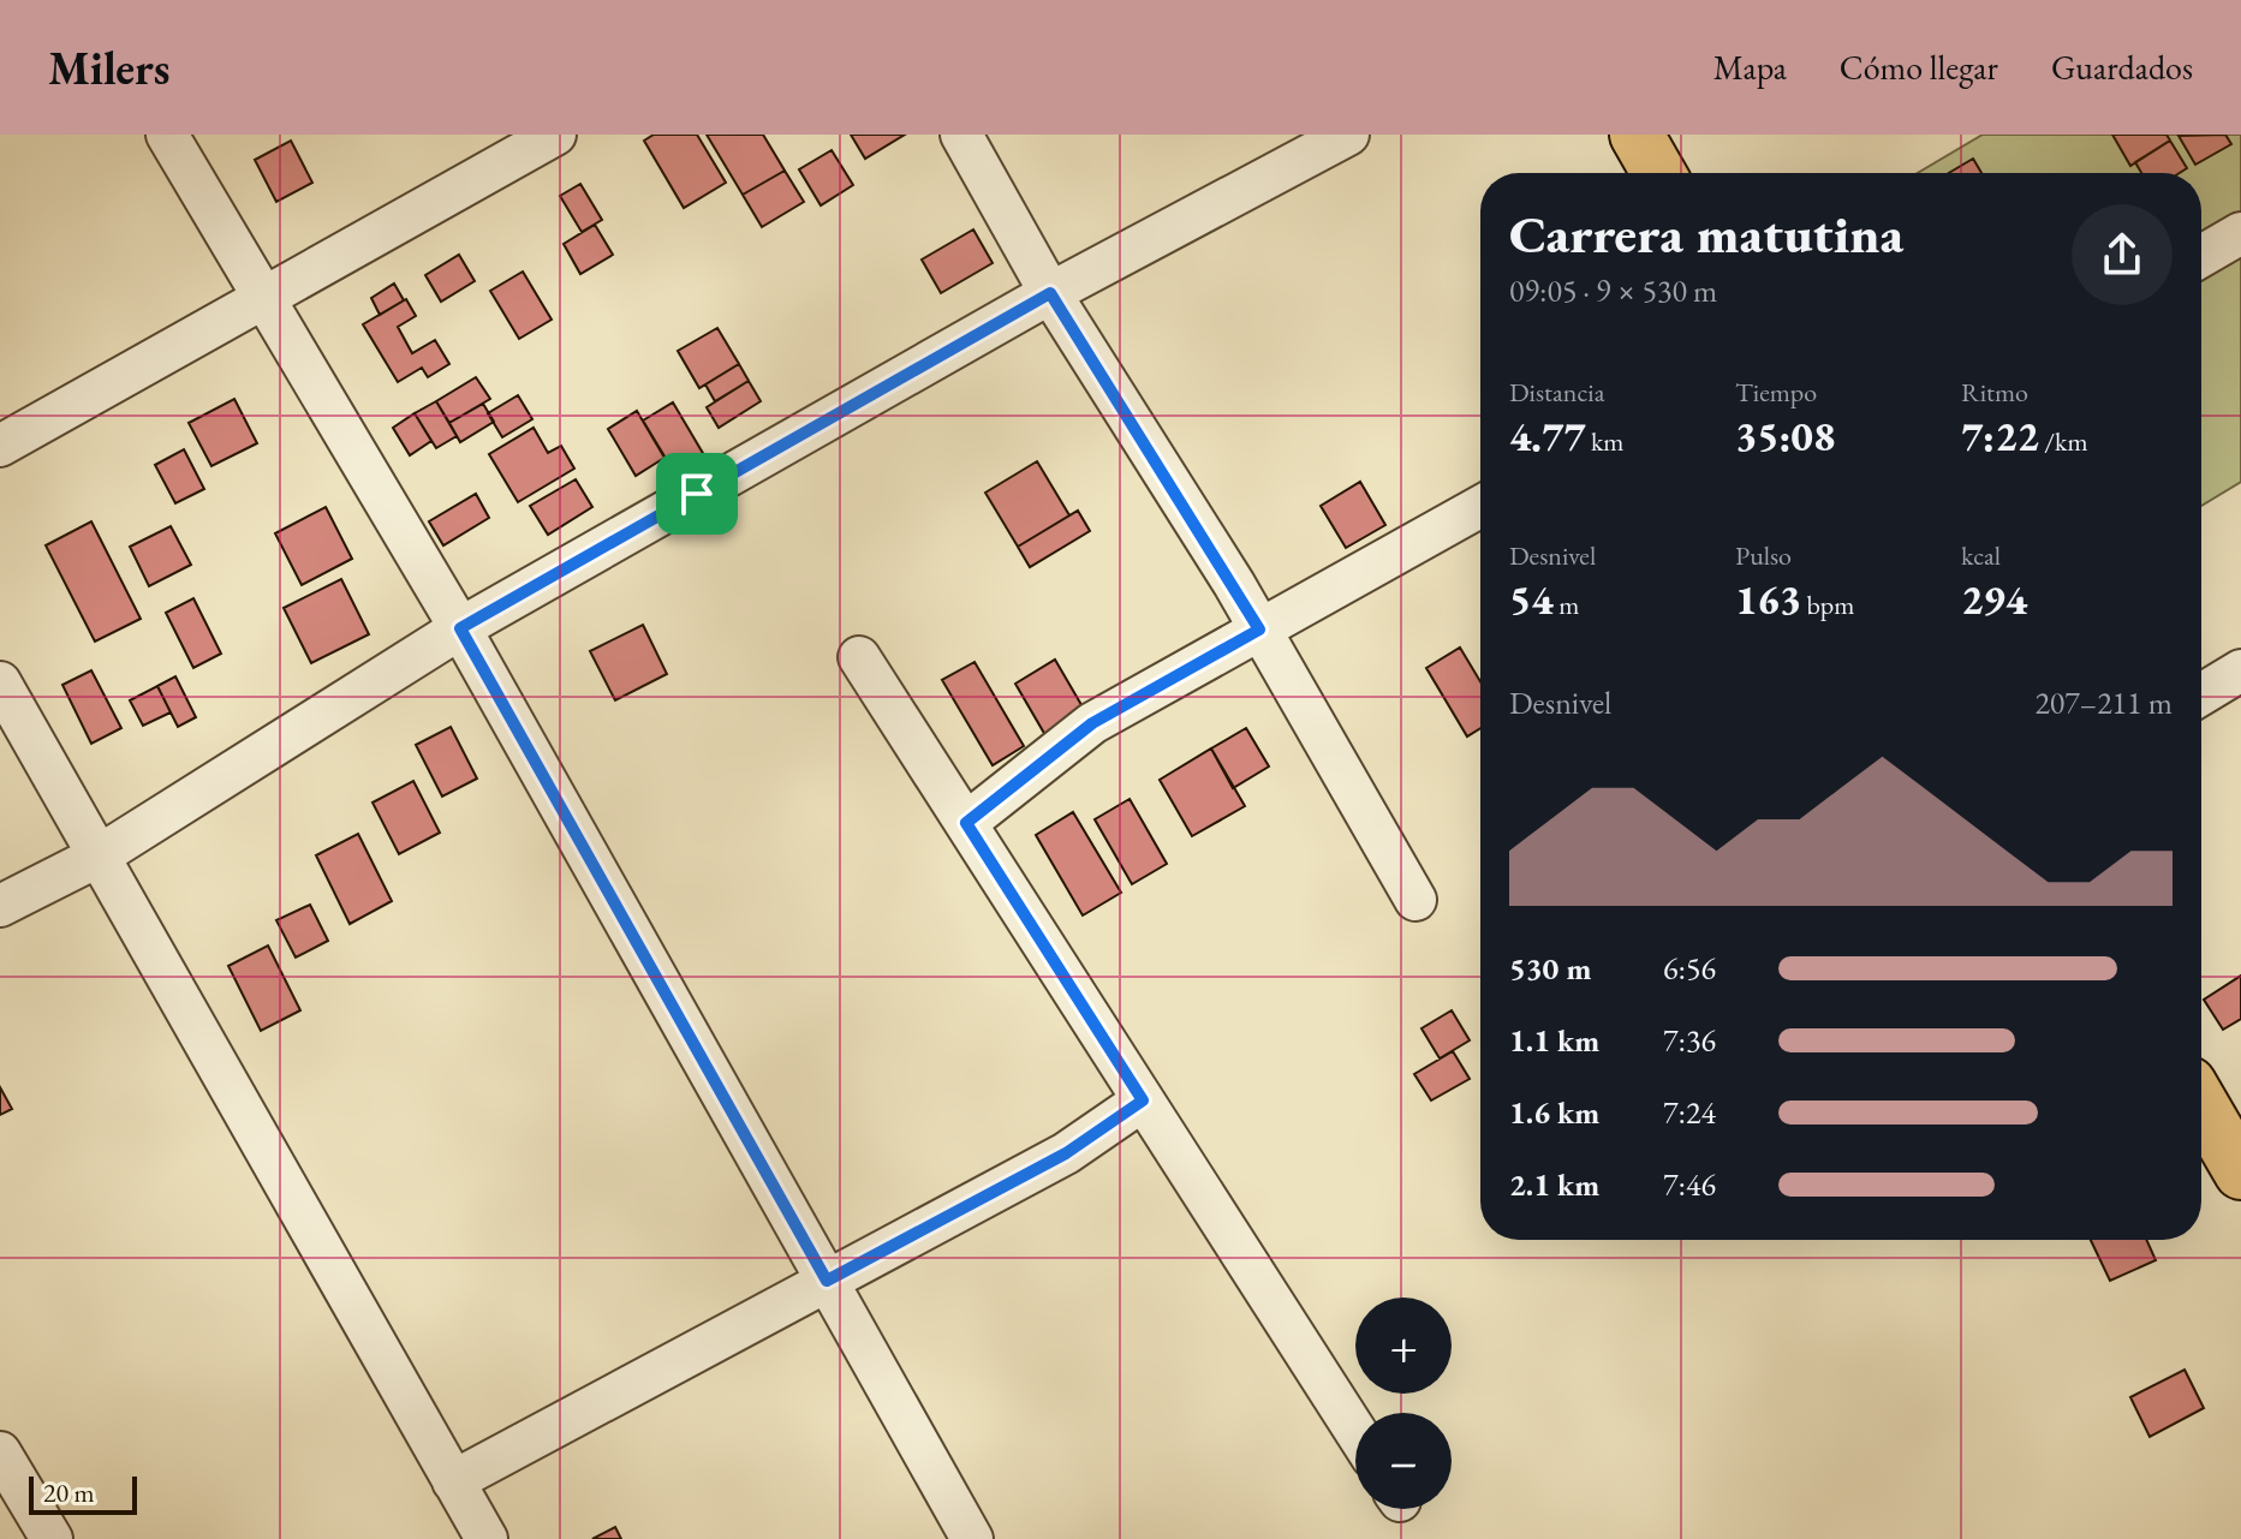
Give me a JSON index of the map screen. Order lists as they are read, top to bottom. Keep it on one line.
{"scale_bar":"20 m","page":{"header":"Milers","nav":["Mapa","Cómo llegar","Guardados"],"heading":["Carrera matutina","09:05 · 9 × 530 m"],"stats":[["Distancia","4.77 km"],["Tiempo","35:08"],["Ritmo","7:22 /km"],["Desnivel","54 m"],["Pulso","163 bpm"],["kcal","294"]],"chart":["Desnivel","207–211 m"],"list":[{"name":"530 m","note":"6:56"},{"name":"1.1 km","note":"7:36"},{"name":"1.6 km","note":"7:24"},{"name":"2.1 km","note":"7:46"}],"map_buttons":["+","−"],"scale":"20 m"}}
